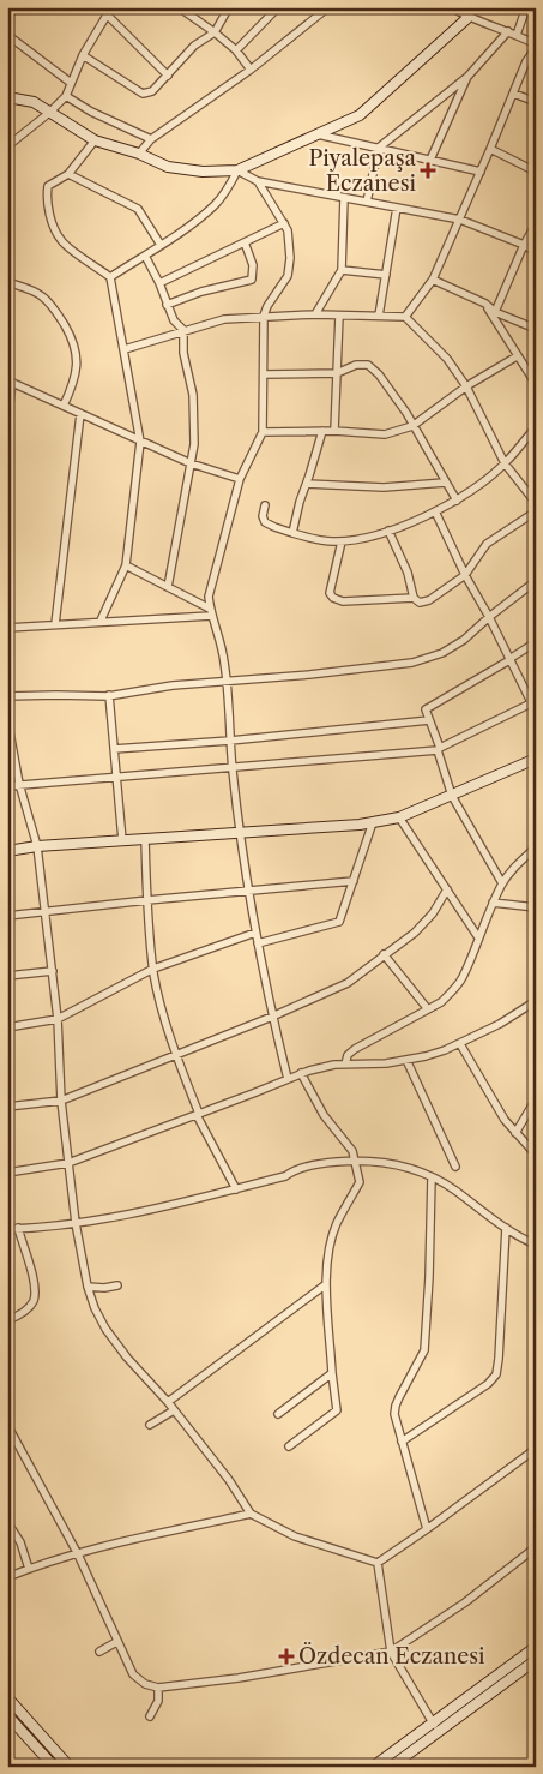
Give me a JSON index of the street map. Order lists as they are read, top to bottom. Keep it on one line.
{"places":{"health":["Piyalepaşa Eczanesi","Özdecan Eczanesi"]}}
